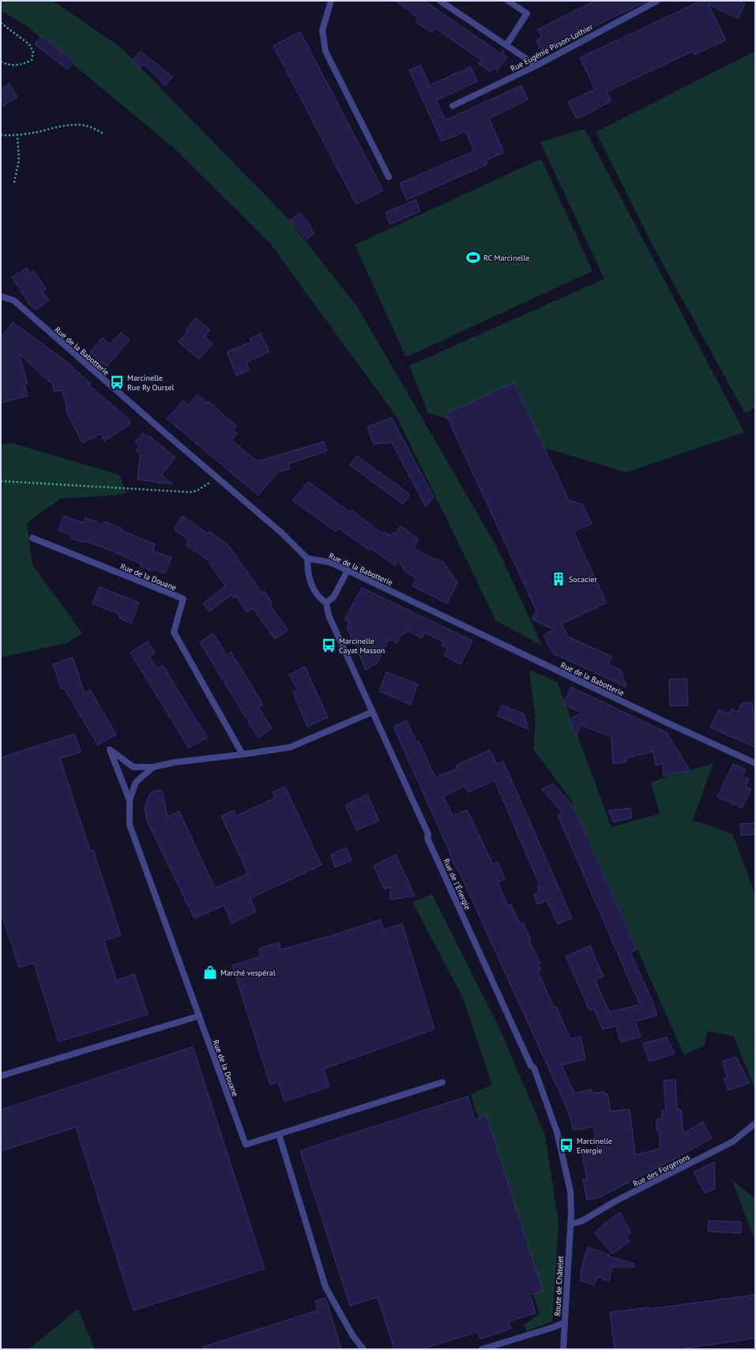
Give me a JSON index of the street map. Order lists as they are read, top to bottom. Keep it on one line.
{"streets":{"street":["Rue Eugénie Pirson-Lothier","Rue de la Babotterie","Rue de la Douane","Rue de l'Énergie","Rue des Forgerons","Route de Châtelet"]},"crossings":[["Rue de la Douane","Rue de l'Énergie"],["Rue de l'Énergie","Rue des Forgerons"],["Rue de l'Énergie","Route de Châtelet"],["Rue des Forgerons","Route de Châtelet"]],"places":{"sports":["RC Marcinelle"],"bus stop":["Marcinelle Rue Ry Oursel","Marcinelle Cayat Masson","Marcinelle Energie"],"building":["Socacier"],"shop":["Marché vespéral"]}}
